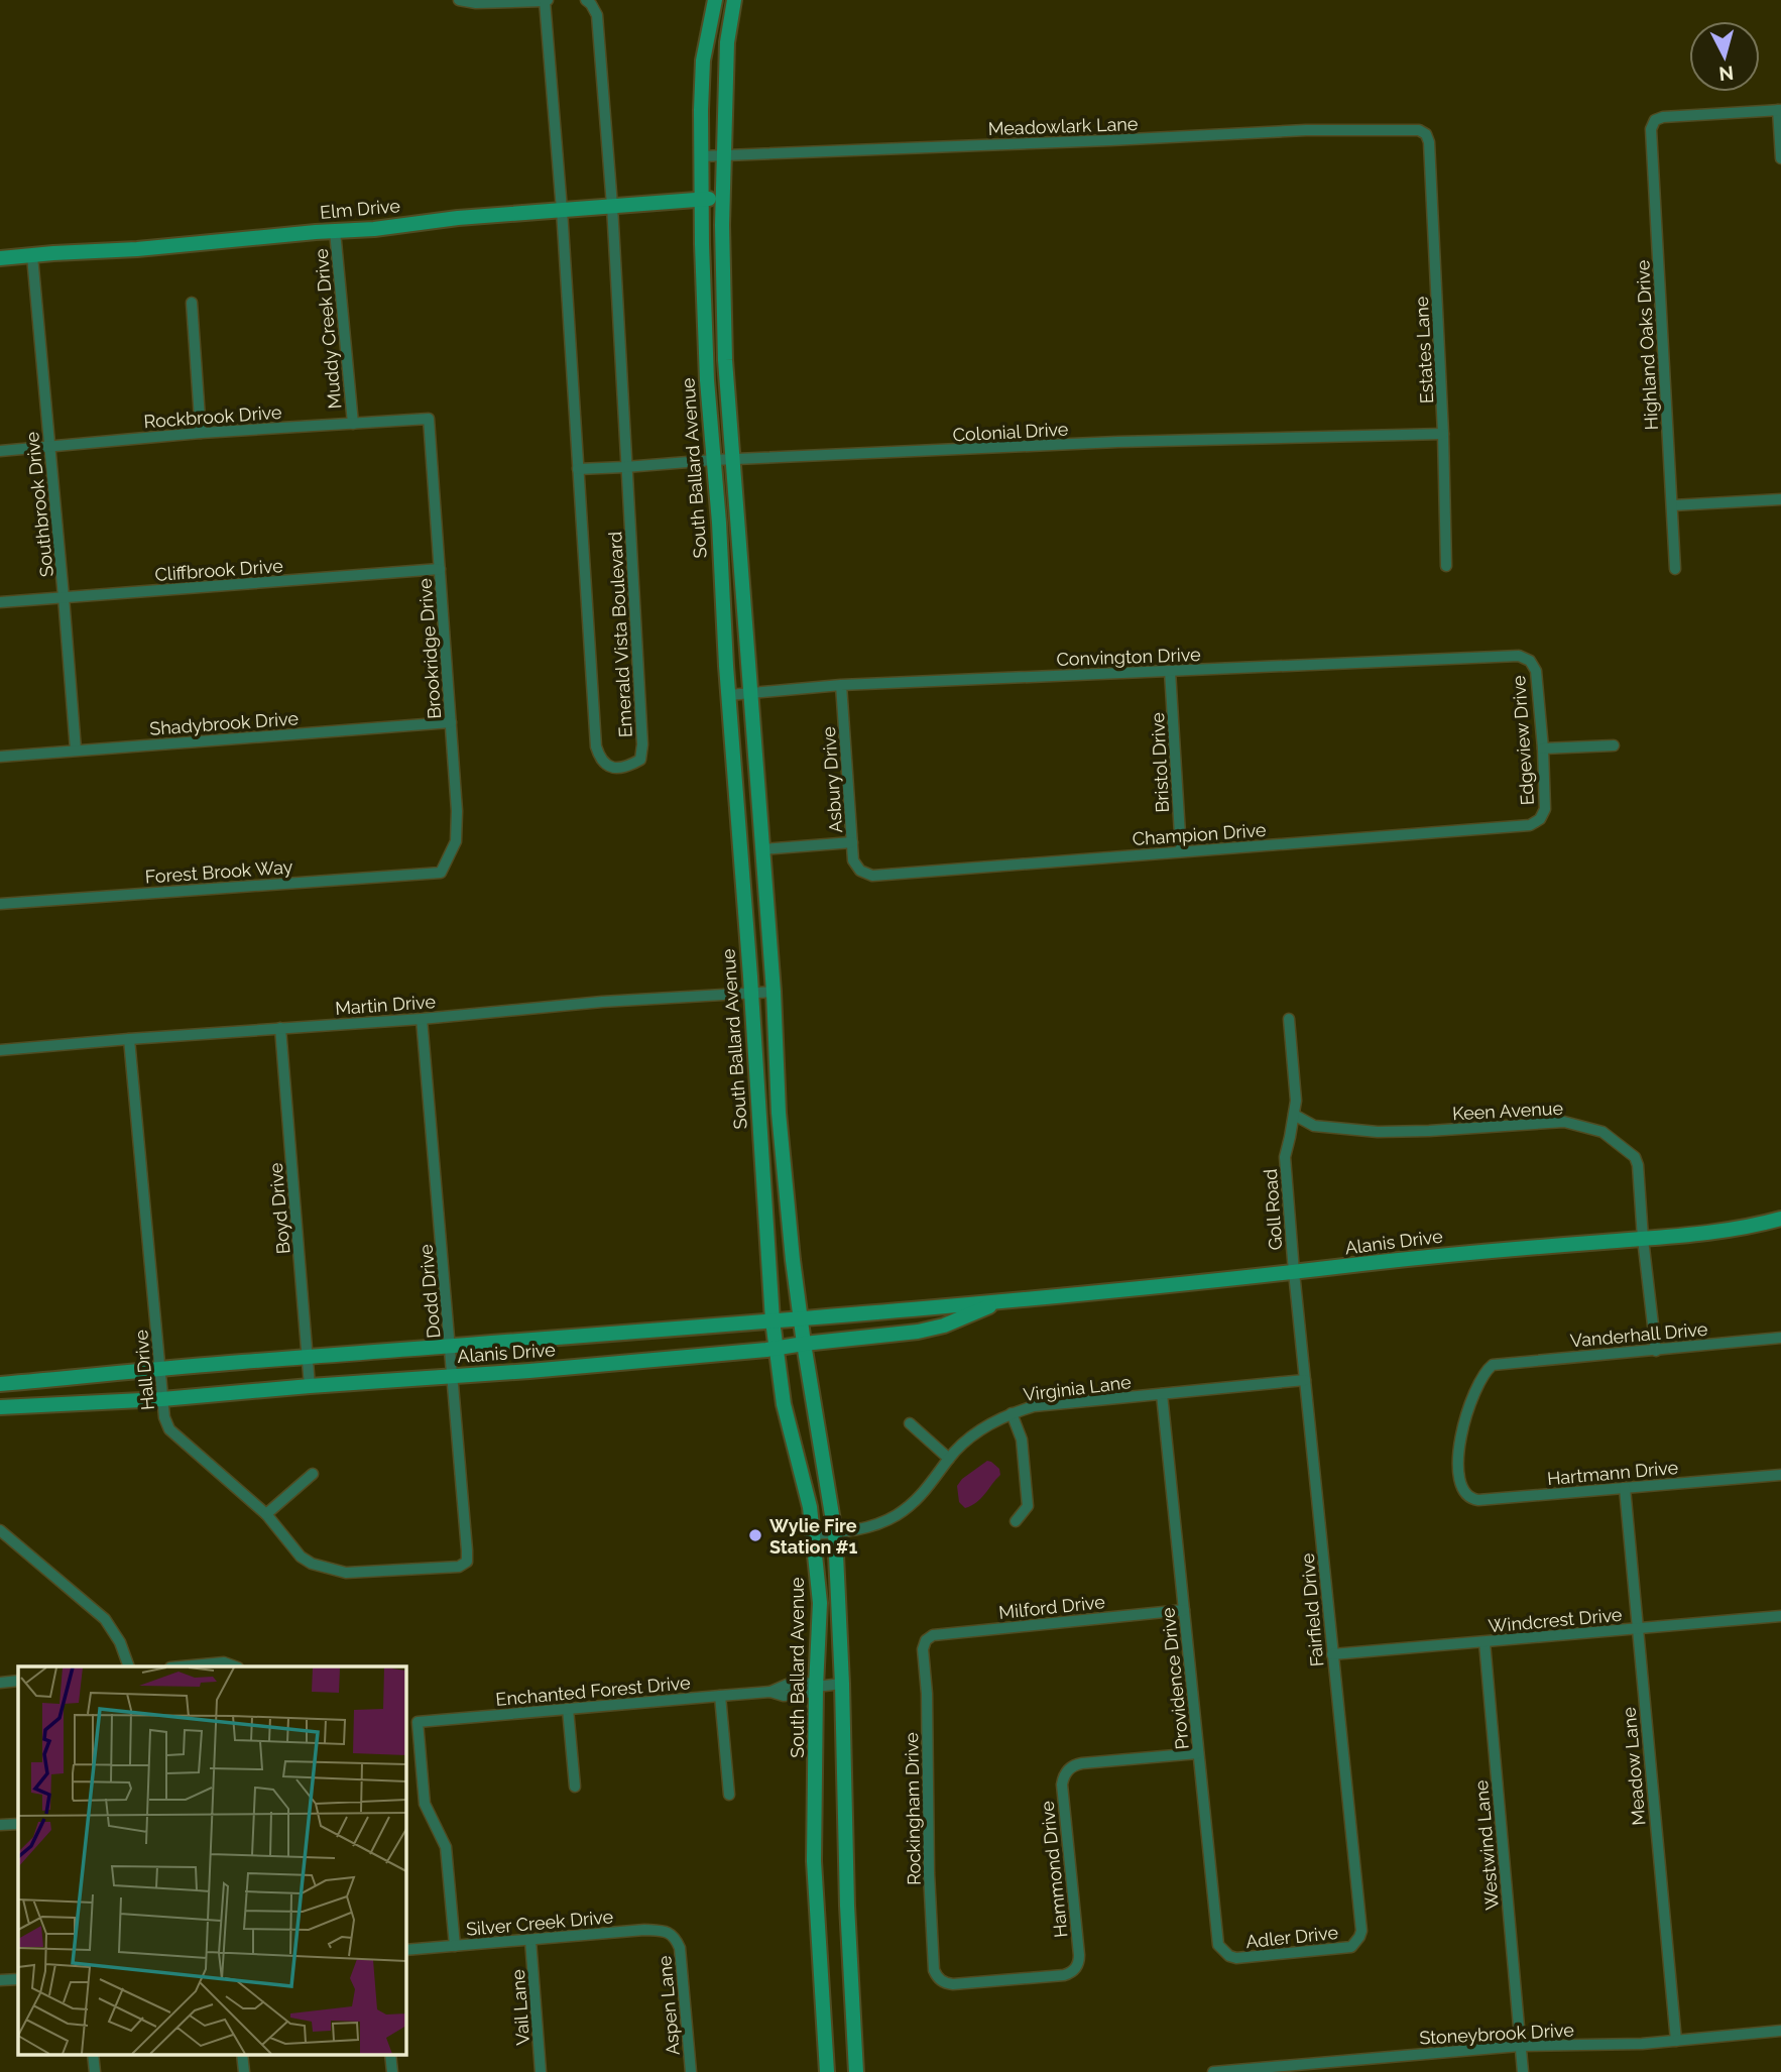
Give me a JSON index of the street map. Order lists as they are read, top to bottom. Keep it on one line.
{"streets":{"main road":["Elm Drive","South Ballard Avenue","Alanis Drive"],"street":["Meadowlark Lane","Muddy Creek Drive","Highland Oaks Drive","Estates Lane","Rockbrook Drive","Colonial Drive","Southbrook Drive","Cliffbrook Drive","Emerald Vista Boulevard","Brookridge Drive","Convington Drive","Shadybrook Drive","Edgeview Drive","Bristol Drive","Asbury Drive","Champion Drive","Forest Brook Way","Martin Drive","Keen Avenue","Boyd Drive","Goll Road","Dodd Drive","Vanderhall Drive","Hall Drive","Virginia Lane","Hartmann Drive","Milford Drive","Fairfield Drive","Windcrest Drive","Providence Drive","Enchanted Forest Drive","Meadow Lane","Rockingham Drive","Westwind Lane","Hammond Drive","Silver Creek Drive","Adler Drive","Aspen Lane","Vail Lane","Stoneybrook Drive"]},"crossings":[["Meadowlark Lane","Estates Lane"],["Meadowlark Lane","South Ballard Avenue"],["Elm Drive","Muddy Creek Drive"],["Elm Drive","South Ballard Avenue"],["Elm Drive","Southbrook Drive"],["Elm Drive","Emerald Vista Boulevard"],["Muddy Creek Drive","Rockbrook Drive"],["Estates Lane","Colonial Drive"],["Rockbrook Drive","Southbrook Drive"],["Rockbrook Drive","Brookridge Drive"],["Colonial Drive","South Ballard Avenue"],["Colonial Drive","Emerald Vista Boulevard"],["South Ballard Avenue","Convington Drive"],["South Ballard Avenue","Martin Drive"],["South Ballard Avenue","Alanis Drive"],["South Ballard Avenue","Virginia Lane"],["South Ballard Avenue","Enchanted Forest Drive"],["Southbrook Drive","Cliffbrook Drive"],["Southbrook Drive","Shadybrook Drive"],["Cliffbrook Drive","Brookridge Drive"],["Brookridge Drive","Shadybrook Drive"],["Brookridge Drive","Forest Brook Way"],["Convington Drive","Edgeview Drive"],["Convington Drive","Bristol Drive"],["Convington Drive","Asbury Drive"],["Edgeview Drive","Champion Drive"],["Bristol Drive","Champion Drive"],["Asbury Drive","Champion Drive"],["Martin Drive","Boyd Drive"],["Martin Drive","Dodd Drive"],["Martin Drive","Hall Drive"],["Keen Avenue","Goll Road"],["Keen Avenue","Alanis Drive"],["Keen Avenue","Vanderhall Drive"],["Boyd Drive","Alanis Drive"],["Goll Road","Alanis Drive"],["Goll Road","Fairfield Drive"],["Alanis Drive","Dodd Drive"],["Alanis Drive","Hall Drive"],["Alanis Drive","Fairfield Drive"],["Dodd Drive","Hall Drive"],["Vanderhall Drive","Hartmann Drive"],["Virginia Lane","Fairfield Drive"],["Virginia Lane","Providence Drive"],["Hartmann Drive","Meadow Lane"],["Milford Drive","Providence Drive"],["Milford Drive","Rockingham Drive"],["Fairfield Drive","Windcrest Drive"],["Fairfield Drive","Adler Drive"],["Windcrest Drive","Meadow Lane"],["Windcrest Drive","Westwind Lane"],["Providence Drive","Hammond Drive"],["Providence Drive","Adler Drive"],["Enchanted Forest Drive","Silver Creek Drive"],["Meadow Lane","Stoneybrook Drive"],["Rockingham Drive","Hammond Drive"],["Westwind Lane","Stoneybrook Drive"],["Silver Creek Drive","Aspen Lane"],["Silver Creek Drive","Vail Lane"]],"places":["Wylie Fire Station #1"],"north":"bottom"}
